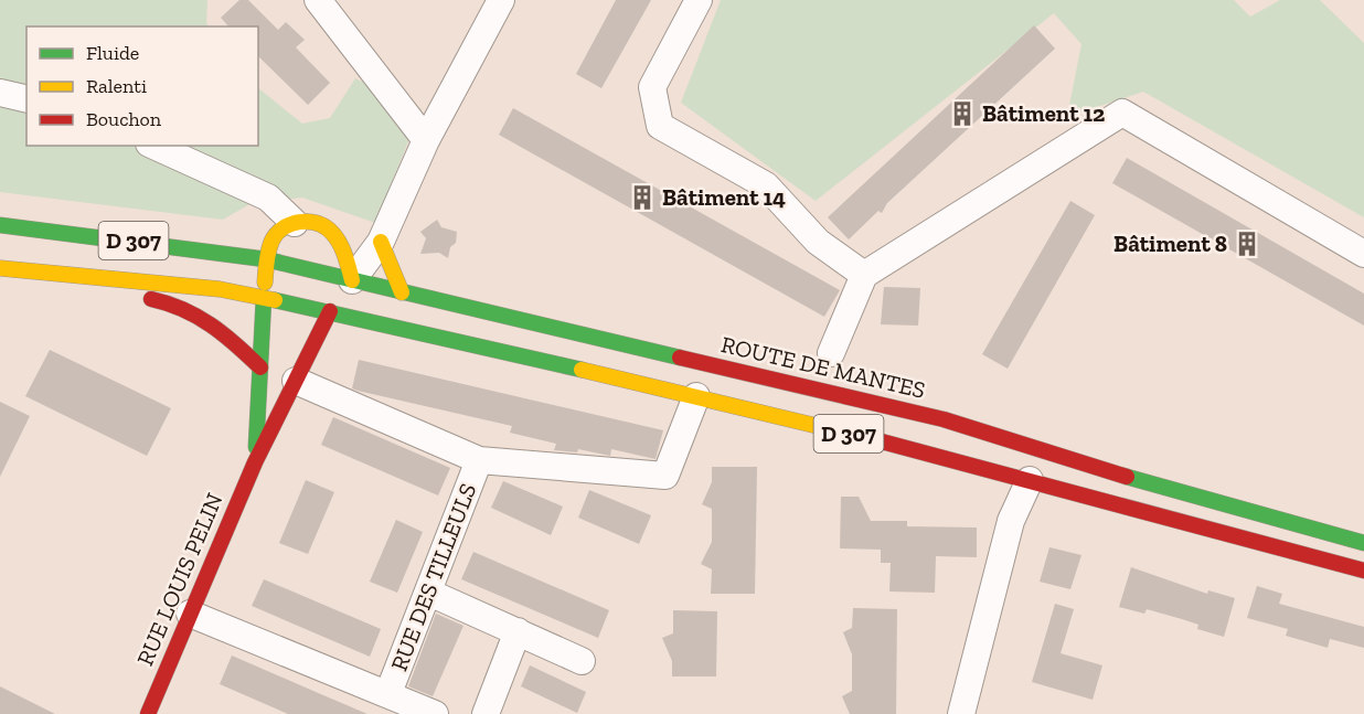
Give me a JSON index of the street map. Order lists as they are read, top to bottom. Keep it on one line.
{"streets":{"main road":["D 307","ROUTE DE MANTES","RUE LOUIS PELIN"],"street":["RUE DES TILLEULS"]},"crossings":[["D 307","ROUTE DE MANTES"],["D 307","RUE LOUIS PELIN"],["ROUTE DE MANTES","RUE LOUIS PELIN"]],"places":{"building":["Bâtiment 12","Bâtiment 14","Bâtiment 8"]},"legend":["Fluide","Ralenti","Bouchon"]}
